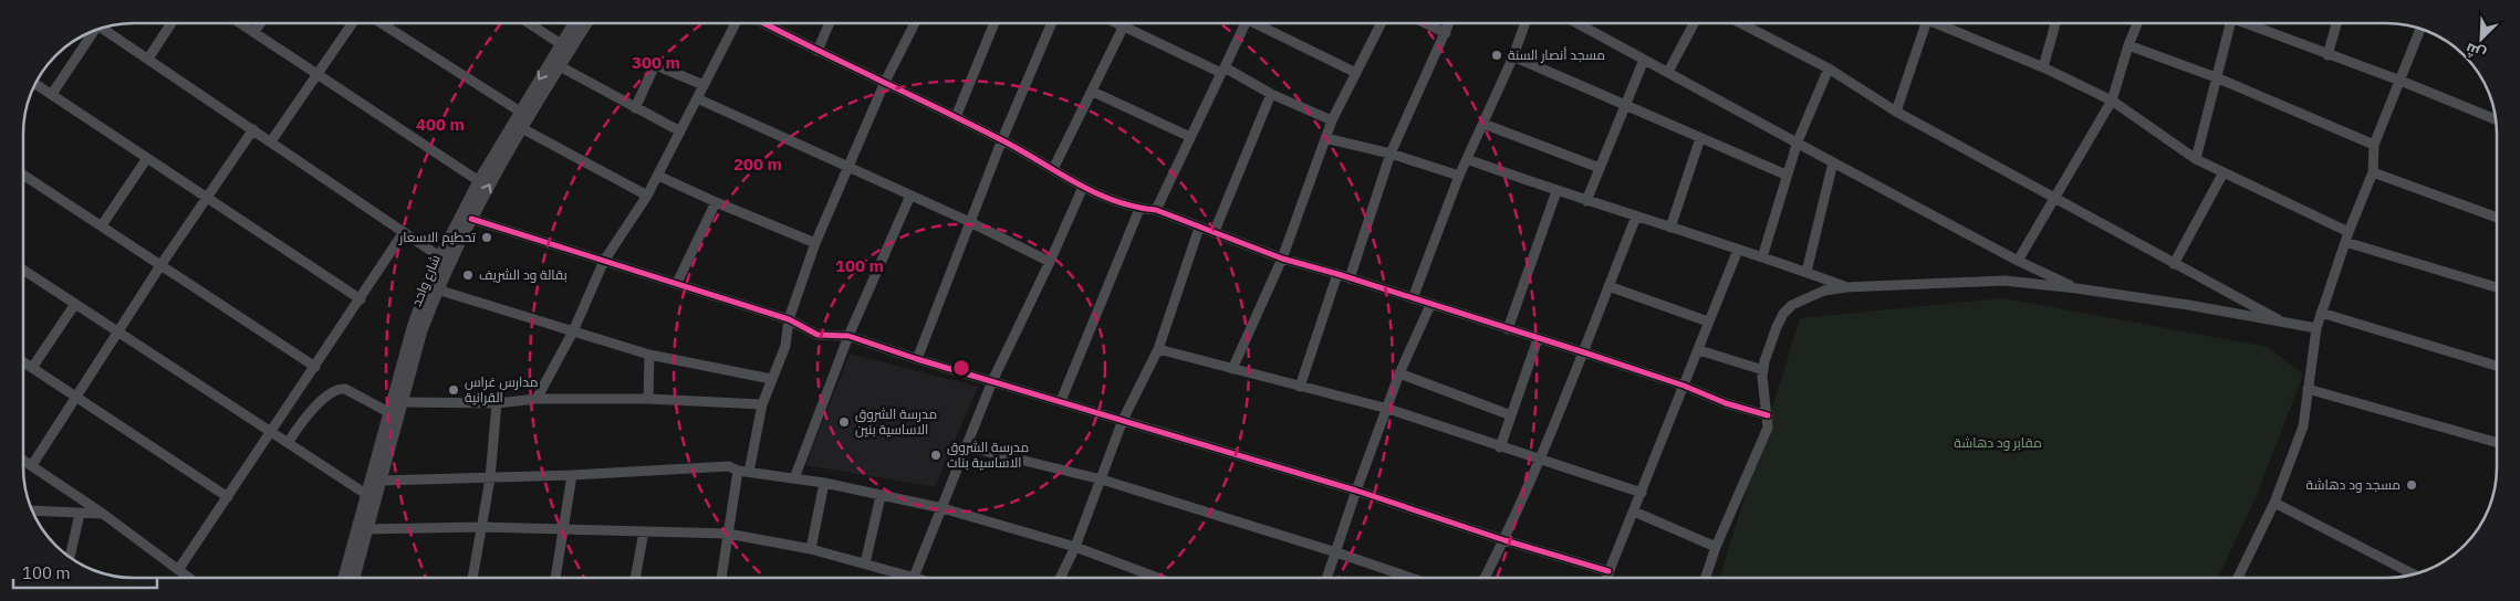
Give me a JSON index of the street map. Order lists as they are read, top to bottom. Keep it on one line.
{"streets":{"street":["شارع واحد"]},"parks":["مقابر ود دهاشة"],"places":["مسجد أنصار السنة","تحطيم الاسعار","بقالة ود الشريف","مدارس غراس القرانية","مدرسة الشروق الاساسية بنين","مدرسة الشروق الاساسية بنات","مسجد ود دهاشة"],"scale_bar":"100 m","north":"bottom left","rings":["300 m","400 m","200 m","100 m"]}
